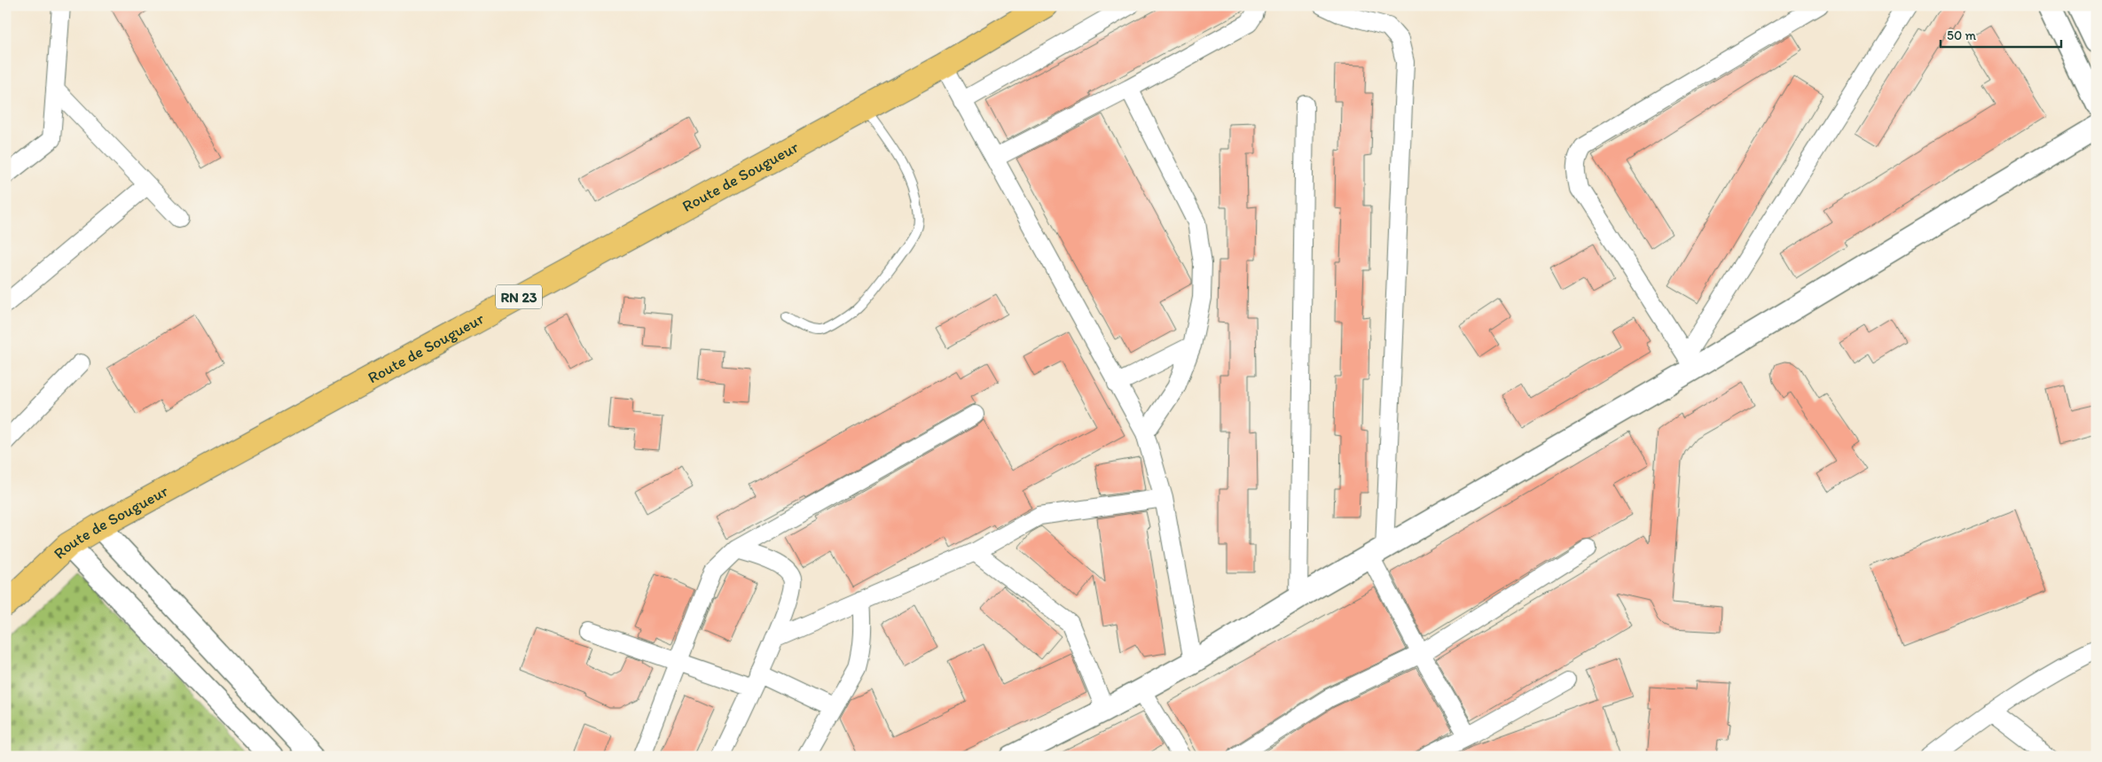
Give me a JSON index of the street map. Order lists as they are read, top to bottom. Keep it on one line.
{"streets":{"main road":["Route de Sougueur","RN 23"]},"scale_bar":"50 m"}
